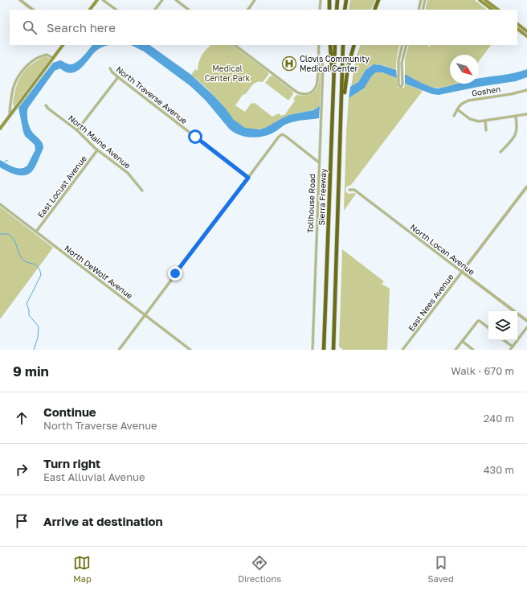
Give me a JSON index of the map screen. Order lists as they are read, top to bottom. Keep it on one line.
{"streets":{"highway":["Sierra Freeway"],"street":["Goshen","North Traverse Avenue","North Maine Avenue","East Locust Avenue","Tollhouse Road","North Locan Avenue","North DeWolf Avenue","East Nees Avenue"]},"crossings":[["North Maine Avenue","East Locust Avenue"],["East Locust Avenue","North DeWolf Avenue"],["North Locan Avenue","East Nees Avenue"]],"parks":["Medical Center Park"],"places":{"hospital":["Clovis Community Medical Center"]},"north":"bottom right","page":{"search":"Search here","heading":["9 min","Walk · 670 m"],"list":[["Continue","North Traverse Avenue","240 m"],["Turn right","East Alluvial Avenue","430 m"],"Arrive at destination"],"nav":["Map","Directions","Saved"]}}
